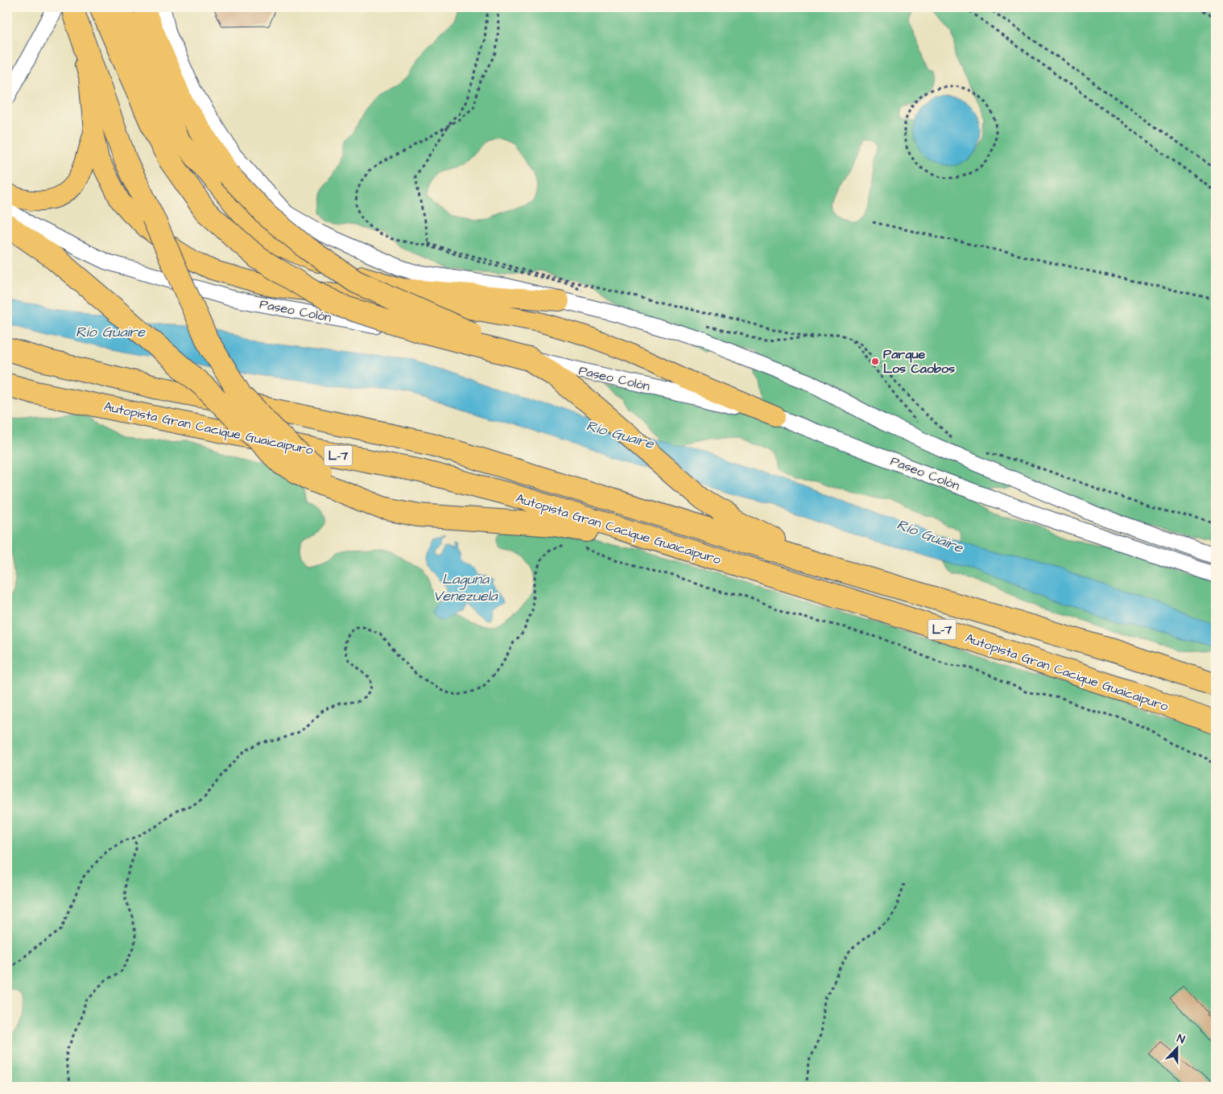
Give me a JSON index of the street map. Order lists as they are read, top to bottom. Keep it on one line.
{"streets":{"highway":["Autopista Gran Cacique Guaicaipuro","L-7"],"street":["Paseo Colón"]},"water":["Río Guaire","Laguna Venezuela"],"places":["Parque Los Caobos"],"north":"top"}
